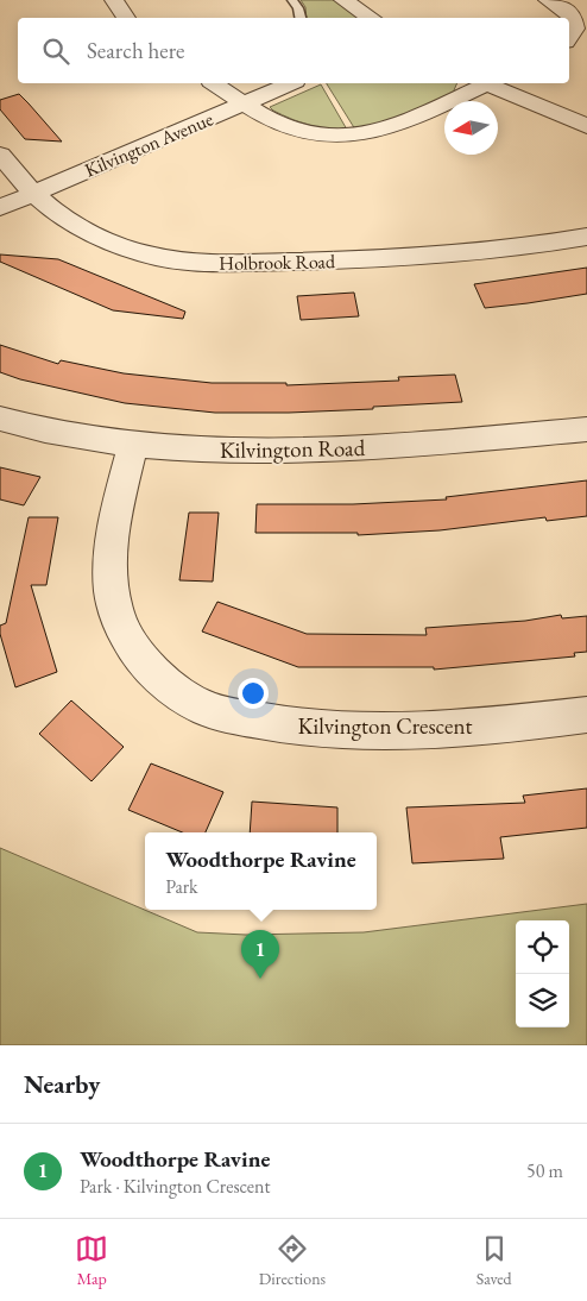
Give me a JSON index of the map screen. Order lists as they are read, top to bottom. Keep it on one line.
{"streets":{"street":["Kilvington Avenue","Holbrook Road","Kilvington Road","Kilvington Crescent"]},"crossings":[["Kilvington Avenue","Holbrook Road"],["Kilvington Road","Kilvington Crescent"]],"north":"left","page":{"search":"Search here","popup":["Woodthorpe Ravine","Park"],"pins":"1","heading":"Nearby","list":[{"mark":"1","name":"Woodthorpe Ravine","note":"Park · Kilvington Crescent","value":"50 m"}],"nav":["Map","Directions","Saved"]}}
